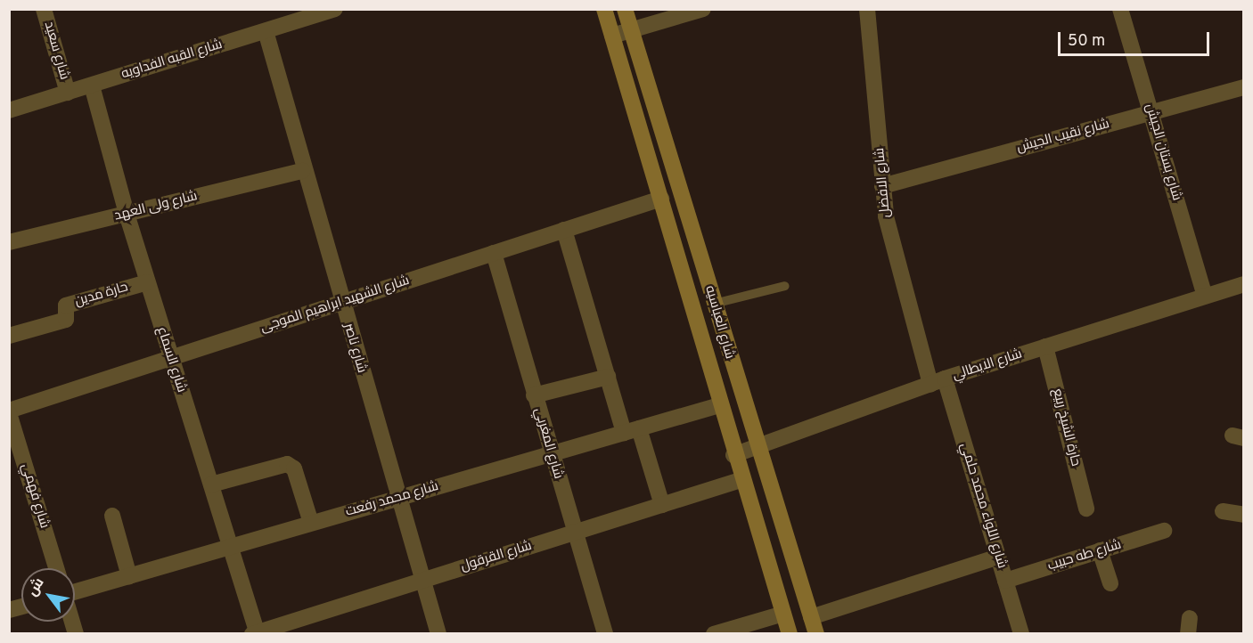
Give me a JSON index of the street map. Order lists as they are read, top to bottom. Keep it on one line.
{"streets":{"main road":["شارع العباسيه"],"street":["شارع سعيد","شارع القبه الفداويه","شارع نقيب الجيش","شارع بستان الجيش","شارع الافضل","شارع ولى العهد","حارة مدين","شارع الشهيد ابراهيم الموجى","شارع ناصر","شارع السماع","شارع الايطالي","حارة الشيخ ربيع","شارع المغربي","شارع فهمي","شارع محمد رفعت","شارع اللواء محمد حلمي","شارع طه حبيب","شارع القرقول"]},"crossings":[["شارع سعيد","شارع القبه الفداويه"],["شارع القبه الفداويه","شارع ناصر"],["شارع القبه الفداويه","شارع السماع"],["شارع نقيب الجيش","شارع بستان الجيش"],["شارع نقيب الجيش","شارع الافضل"],["شارع بستان الجيش","شارع الايطالي"],["شارع الافضل","شارع الايطالي"],["شارع الافضل","شارع اللواء محمد حلمي"],["شارع ولى العهد","شارع ناصر"],["شارع ولى العهد","شارع السماع"],["حارة مدين","شارع السماع"],["شارع الشهيد ابراهيم الموجى","شارع العباسيه"],["شارع الشهيد ابراهيم الموجى","شارع ناصر"],["شارع الشهيد ابراهيم الموجى","شارع السماع"],["شارع الشهيد ابراهيم الموجى","شارع المغربي"],["شارع الشهيد ابراهيم الموجى","شارع فهمي"],["شارع العباسيه","شارع الايطالي"],["شارع العباسيه","شارع محمد رفعت"],["شارع العباسيه","شارع القرقول"],["شارع ناصر","شارع محمد رفعت"],["شارع ناصر","شارع القرقول"],["شارع السماع","شارع محمد رفعت"],["شارع السماع","شارع القرقول"],["شارع الايطالي","حارة الشيخ ربيع"],["شارع الايطالي","شارع اللواء محمد حلمي"],["شارع المغربي","شارع محمد رفعت"],["شارع المغربي","شارع القرقول"],["شارع اللواء محمد حلمي","شارع طه حبيب"]],"scale_bar":"50 m","north":"top left"}
